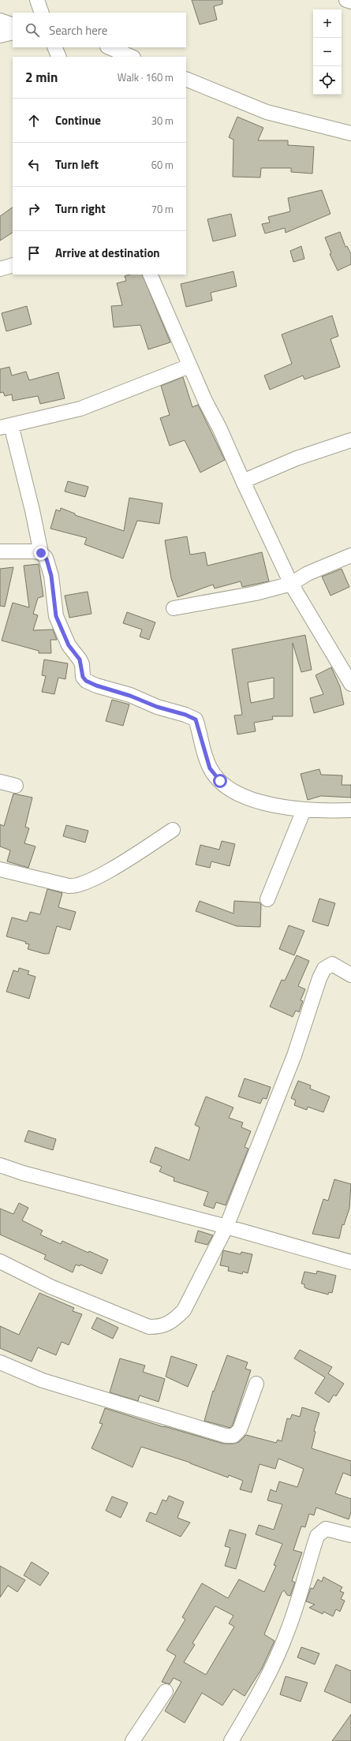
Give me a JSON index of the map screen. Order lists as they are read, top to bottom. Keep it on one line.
{"page":{"map_buttons":["+","−"],"search":"Search here","heading":["2 min","Walk · 160 m"],"list":[["Continue","30 m"],["Turn left","60 m"],["Turn right","70 m"],"Arrive at destination"]}}
